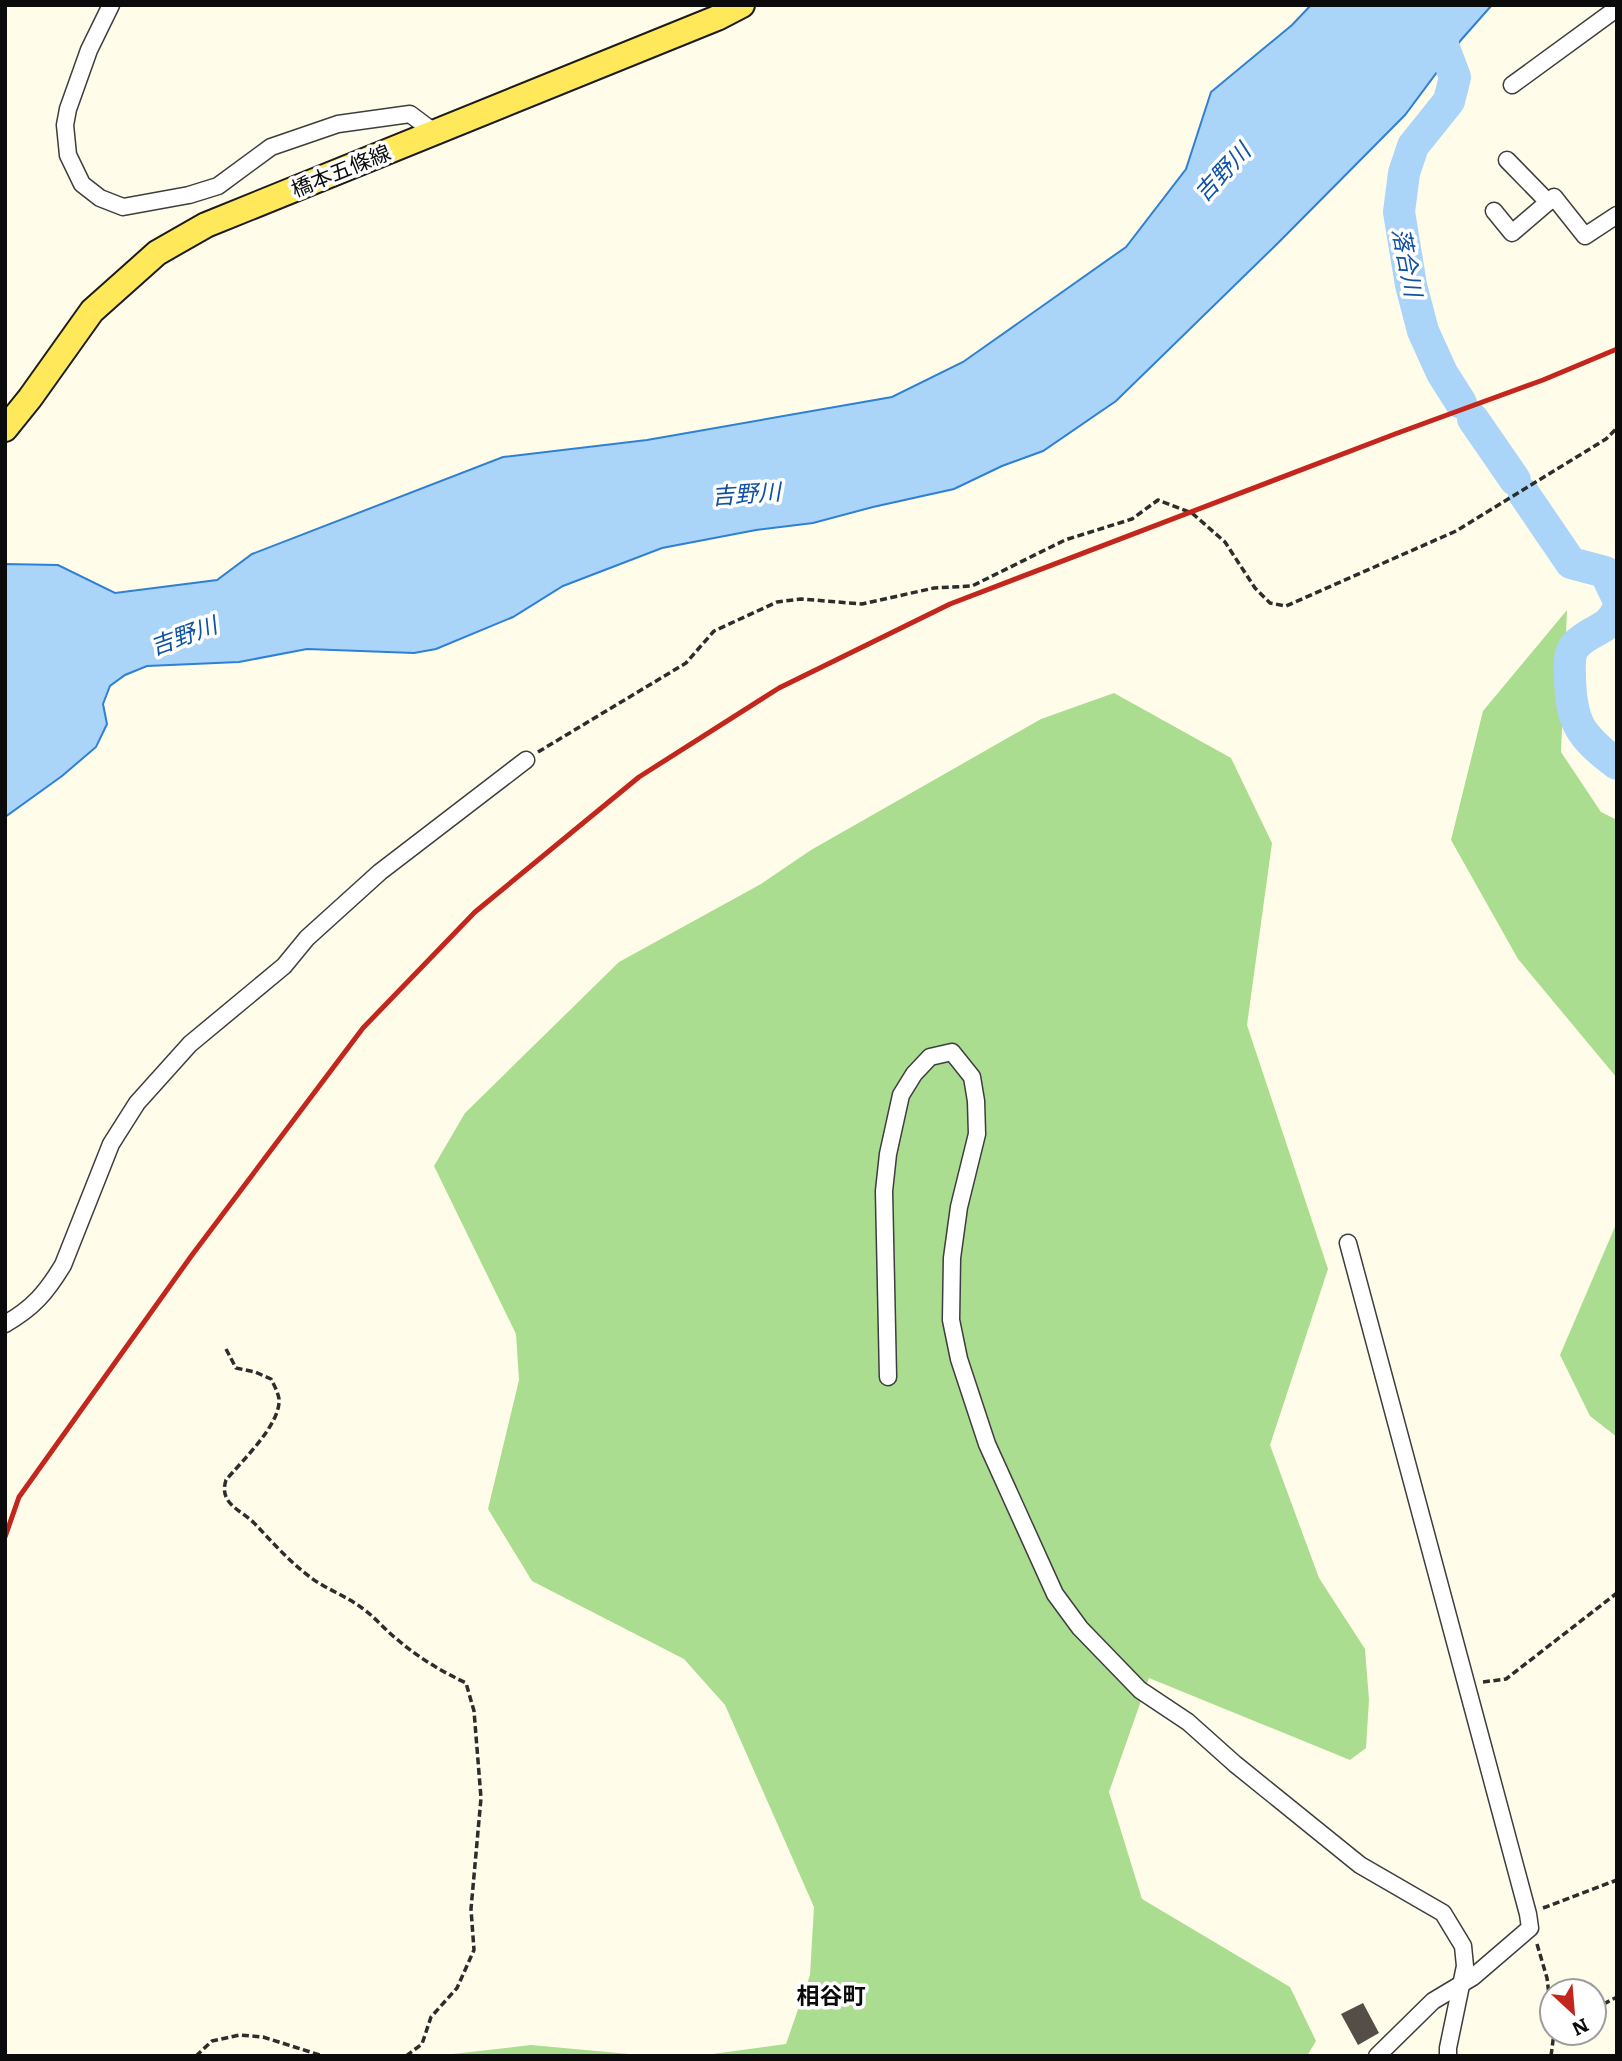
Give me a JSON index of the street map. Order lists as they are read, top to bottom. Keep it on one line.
{"streets":{"main road":["橋本五條線"]},"districts":["相谷町"],"water":["吉野川","落合川"],"north":"bottom right"}
